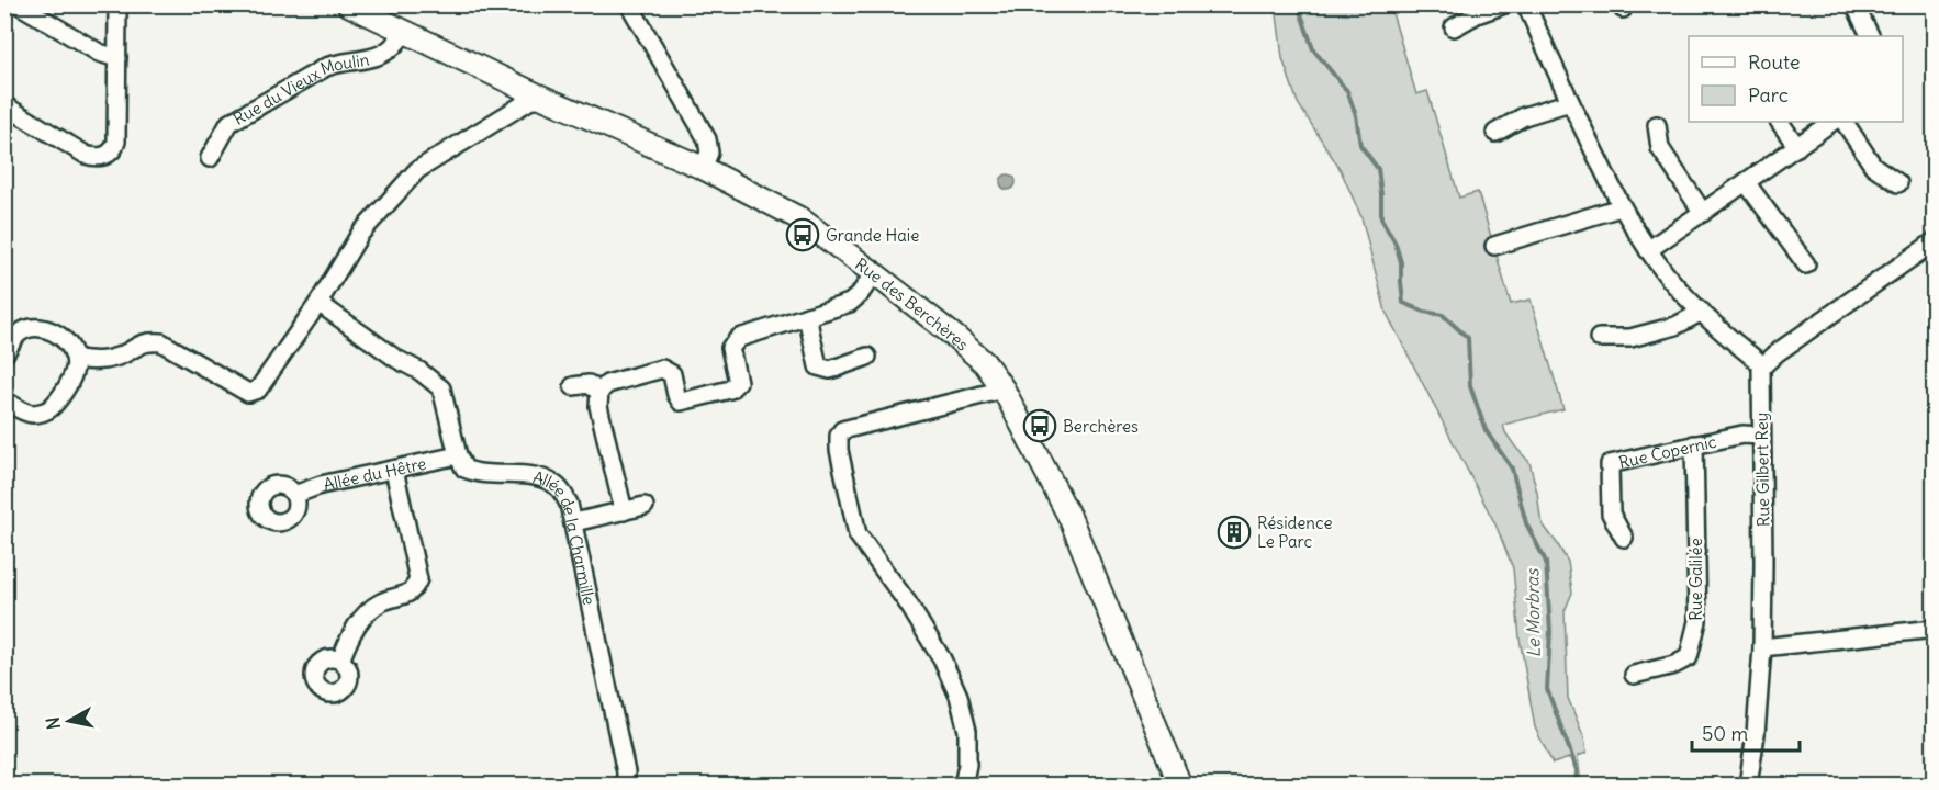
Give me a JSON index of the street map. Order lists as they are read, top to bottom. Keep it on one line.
{"streets":{"street":["Rue du Vieux Moulin","Rue des Berchères","Rue Copernic","Rue Gilbert Rey","Allée du Hêtre","Allée de la Charmille","Rue Galilée"]},"crossings":[["Rue du Vieux Moulin","Rue des Berchères"],["Rue Copernic","Rue Gilbert Rey"],["Rue Copernic","Rue Galilée"],["Allée du Hêtre","Allée de la Charmille"]],"water":["Le Morbras"],"places":{"bus stop":["Grande Haie","Berchères"],"building":["Résidence Le Parc"]},"legend":["Route","Parc"],"scale_bar":"50 m","north":"left"}
